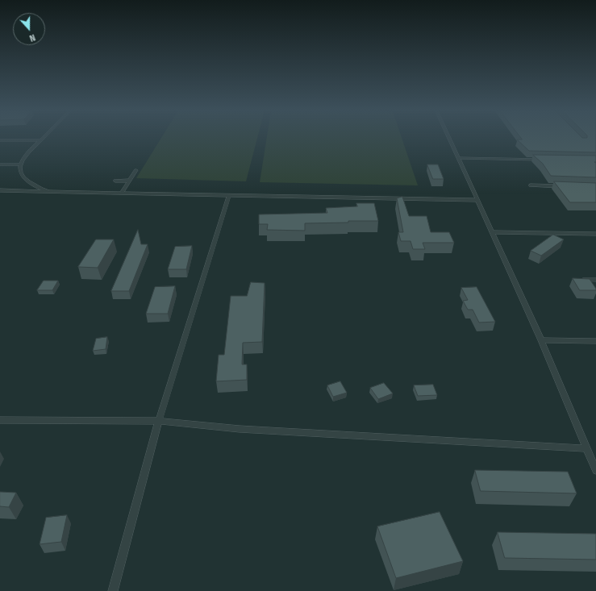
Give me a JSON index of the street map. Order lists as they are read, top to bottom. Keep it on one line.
{"north":"bottom"}
